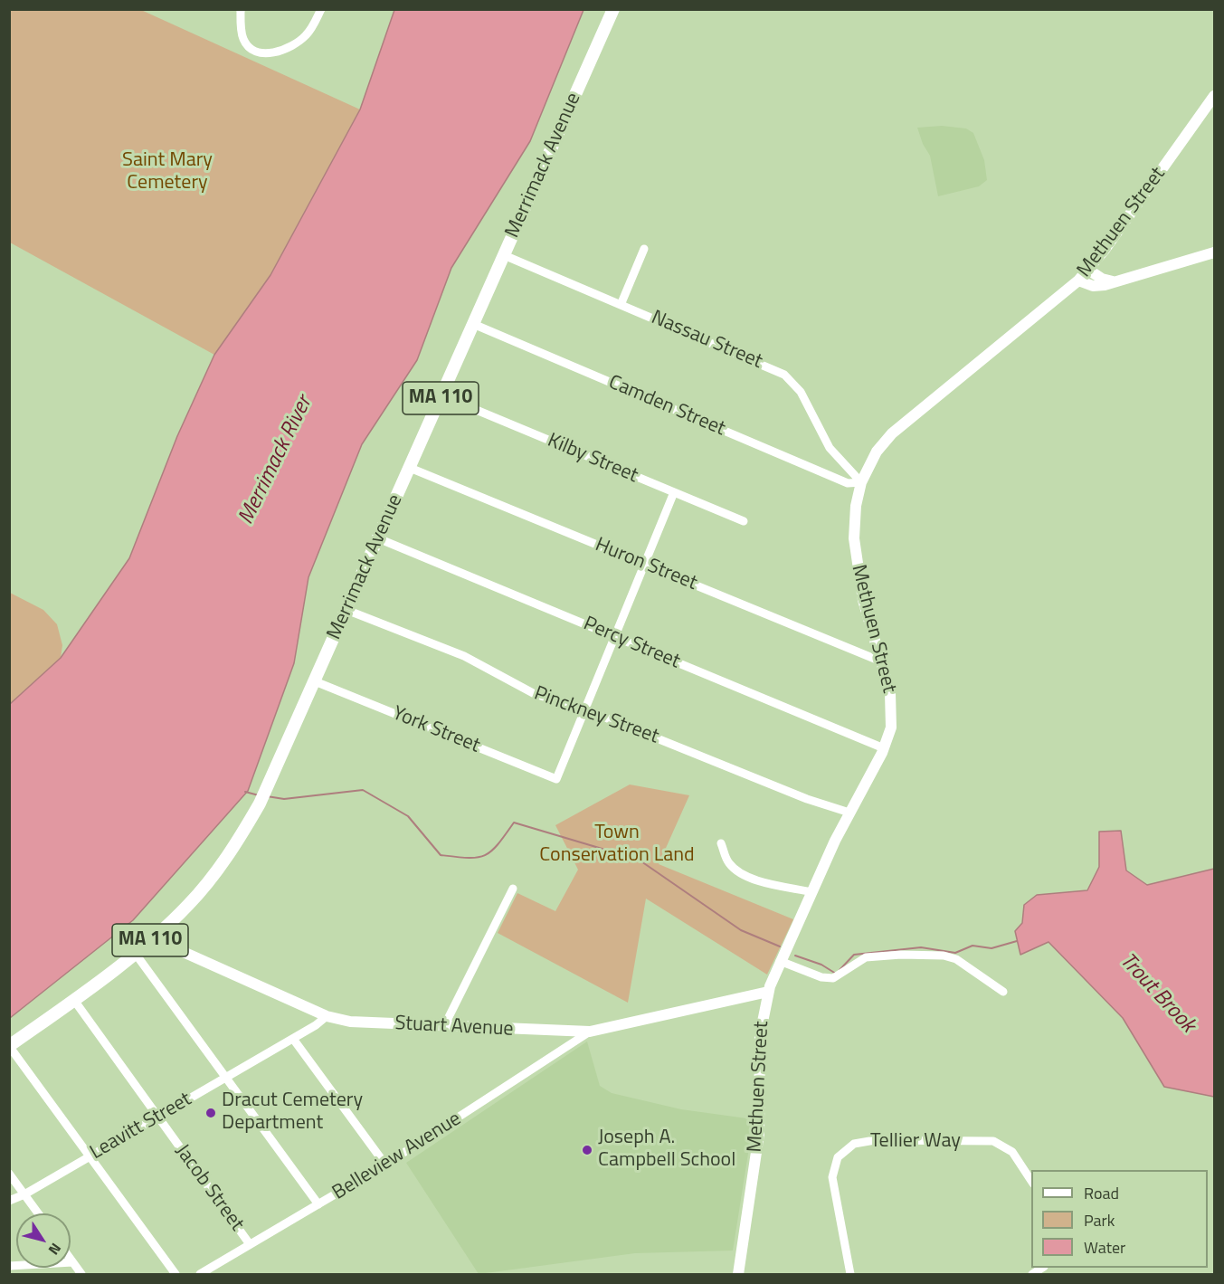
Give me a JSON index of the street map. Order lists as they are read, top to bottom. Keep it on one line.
{"streets":{"main road":["Merrimack Avenue","MA 110"],"street":["Methuen Street","Nassau Street","Camden Street","Kilby Street","Huron Street","Percy Street","Pinckney Street","York Street","Stuart Avenue","Leavitt Street","Tellier Way","Belleview Avenue","Jacob Street"]},"crossings":[["Merrimack Avenue","Nassau Street"],["Merrimack Avenue","Camden Street"],["Merrimack Avenue","Kilby Street"],["Merrimack Avenue","Huron Street"],["Merrimack Avenue","Percy Street"],["Merrimack Avenue","Pinckney Street"],["Merrimack Avenue","York Street"],["Merrimack Avenue","Stuart Avenue"],["Merrimack Avenue","Jacob Street"],["Methuen Street","Nassau Street"],["Methuen Street","Camden Street"],["Methuen Street","Huron Street"],["Methuen Street","Percy Street"],["Methuen Street","Pinckney Street"],["Methuen Street","Stuart Avenue"],["Nassau Street","Camden Street"],["Pinckney Street","York Street"],["Stuart Avenue","Leavitt Street"],["Stuart Avenue","Belleview Avenue"],["Leavitt Street","Jacob Street"],["Belleview Avenue","Jacob Street"]],"water":["Merrimack River","Trout Brook"],"parks":["Saint Mary Cemetery","Town Conservation Land"],"places":["Dracut Cemetery Department","Joseph A. Campbell School"],"legend":["Road","Park","Water"],"north":"bottom right"}
